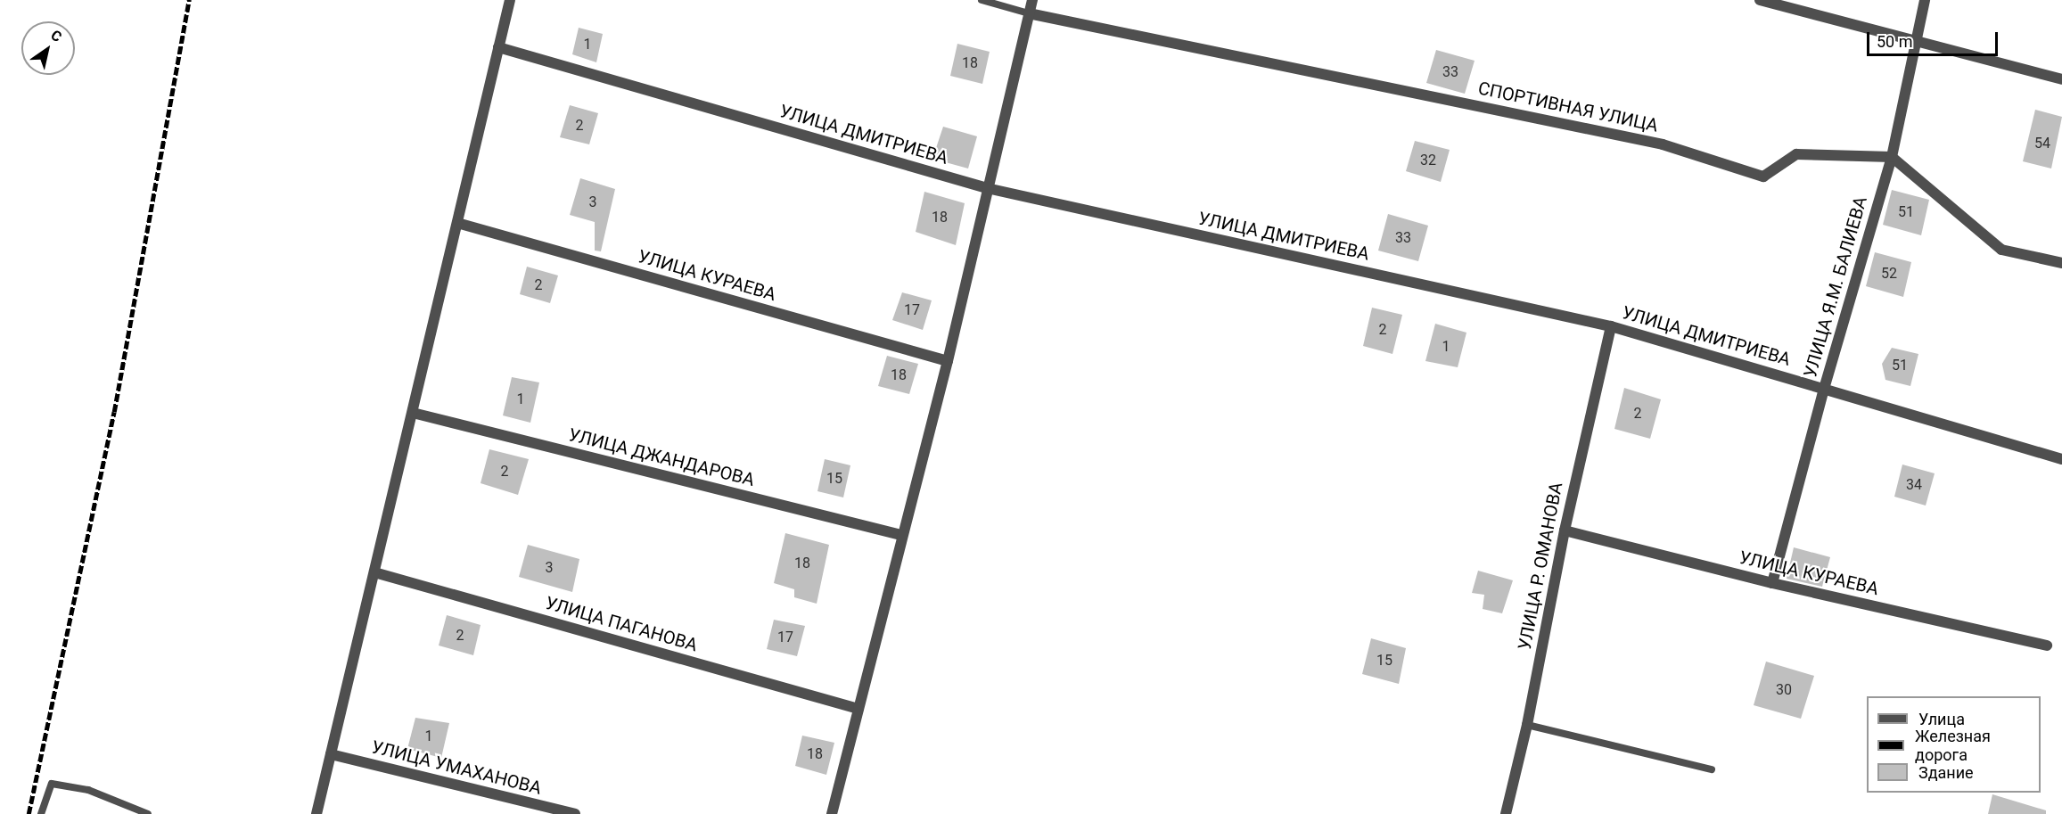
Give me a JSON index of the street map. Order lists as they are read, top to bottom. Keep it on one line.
{"streets":{"street":["СПОРТИВНАЯ УЛИЦА","УЛИЦА ДМИТРИЕВА","УЛИЦА КУРАЕВА","УЛИЦА Я.М. БАЛИЕВА","УЛИЦА ДЖАНДАРОВА","УЛИЦА Р. ОМАНОВА","УЛИЦА ПАГАНОВА","УЛИЦА УМАХАНОВА"]},"crossings":[["СПОРТИВНАЯ УЛИЦА","УЛИЦА Я.М. БАЛИЕВА"],["УЛИЦА ДМИТРИЕВА","УЛИЦА Я.М. БАЛИЕВА"],["УЛИЦА ДМИТРИЕВА","УЛИЦА Р. ОМАНОВА"],["УЛИЦА КУРАЕВА","УЛИЦА Я.М. БАЛИЕВА"],["УЛИЦА КУРАЕВА","УЛИЦА Р. ОМАНОВА"]],"house_numbers":["1","18","33","2","54","32","3","51","18","33","52","2","17","2","1","51","18","1","2","2","15","34","18","3","2","17","15","30","1","18"],"legend":["Улица","Железная дорога","Здание"],"scale_bar":"50 m","north":"top right"}
